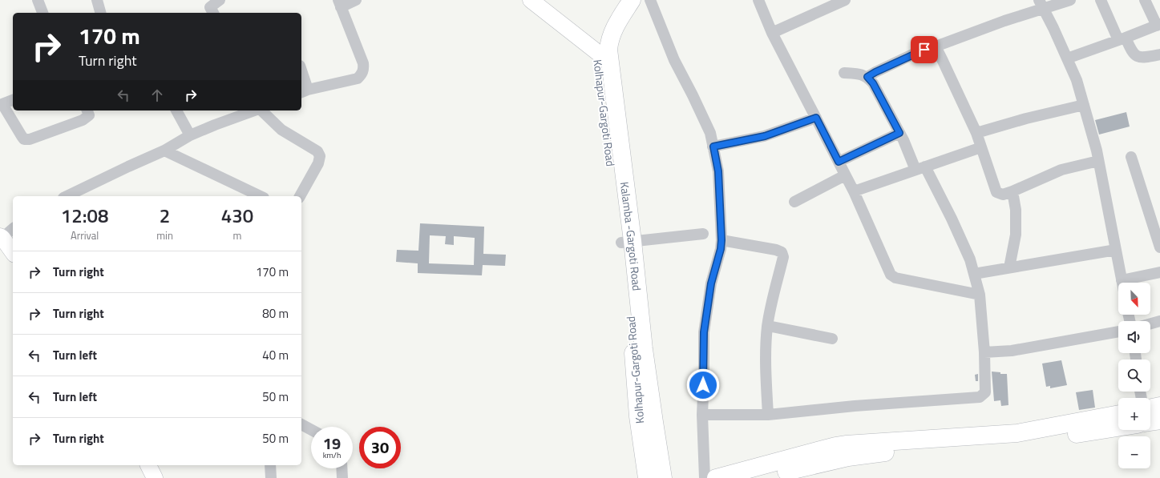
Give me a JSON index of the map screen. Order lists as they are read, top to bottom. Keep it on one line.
{"streets":{"main road":["Kolhapur-Gargoti Road","Kalamba -Gargoti Road"]},"crossings":[["Kolhapur-Gargoti Road","Kalamba -Gargoti Road"]],"north":"bottom right","page":{"turn":["170 m","Turn right"],"eta":["12:08","Arrival","2","min","430","m"],"list":[{"name":"Turn right","value":"170 m"},{"name":"Turn right","value":"80 m"},{"name":"Turn left","value":"40 m"},{"name":"Turn left","value":"50 m"},{"name":"Turn right","value":"50 m"}],"map_buttons":["+","−"],"speed":"19 km/h","limit":"30"}}
